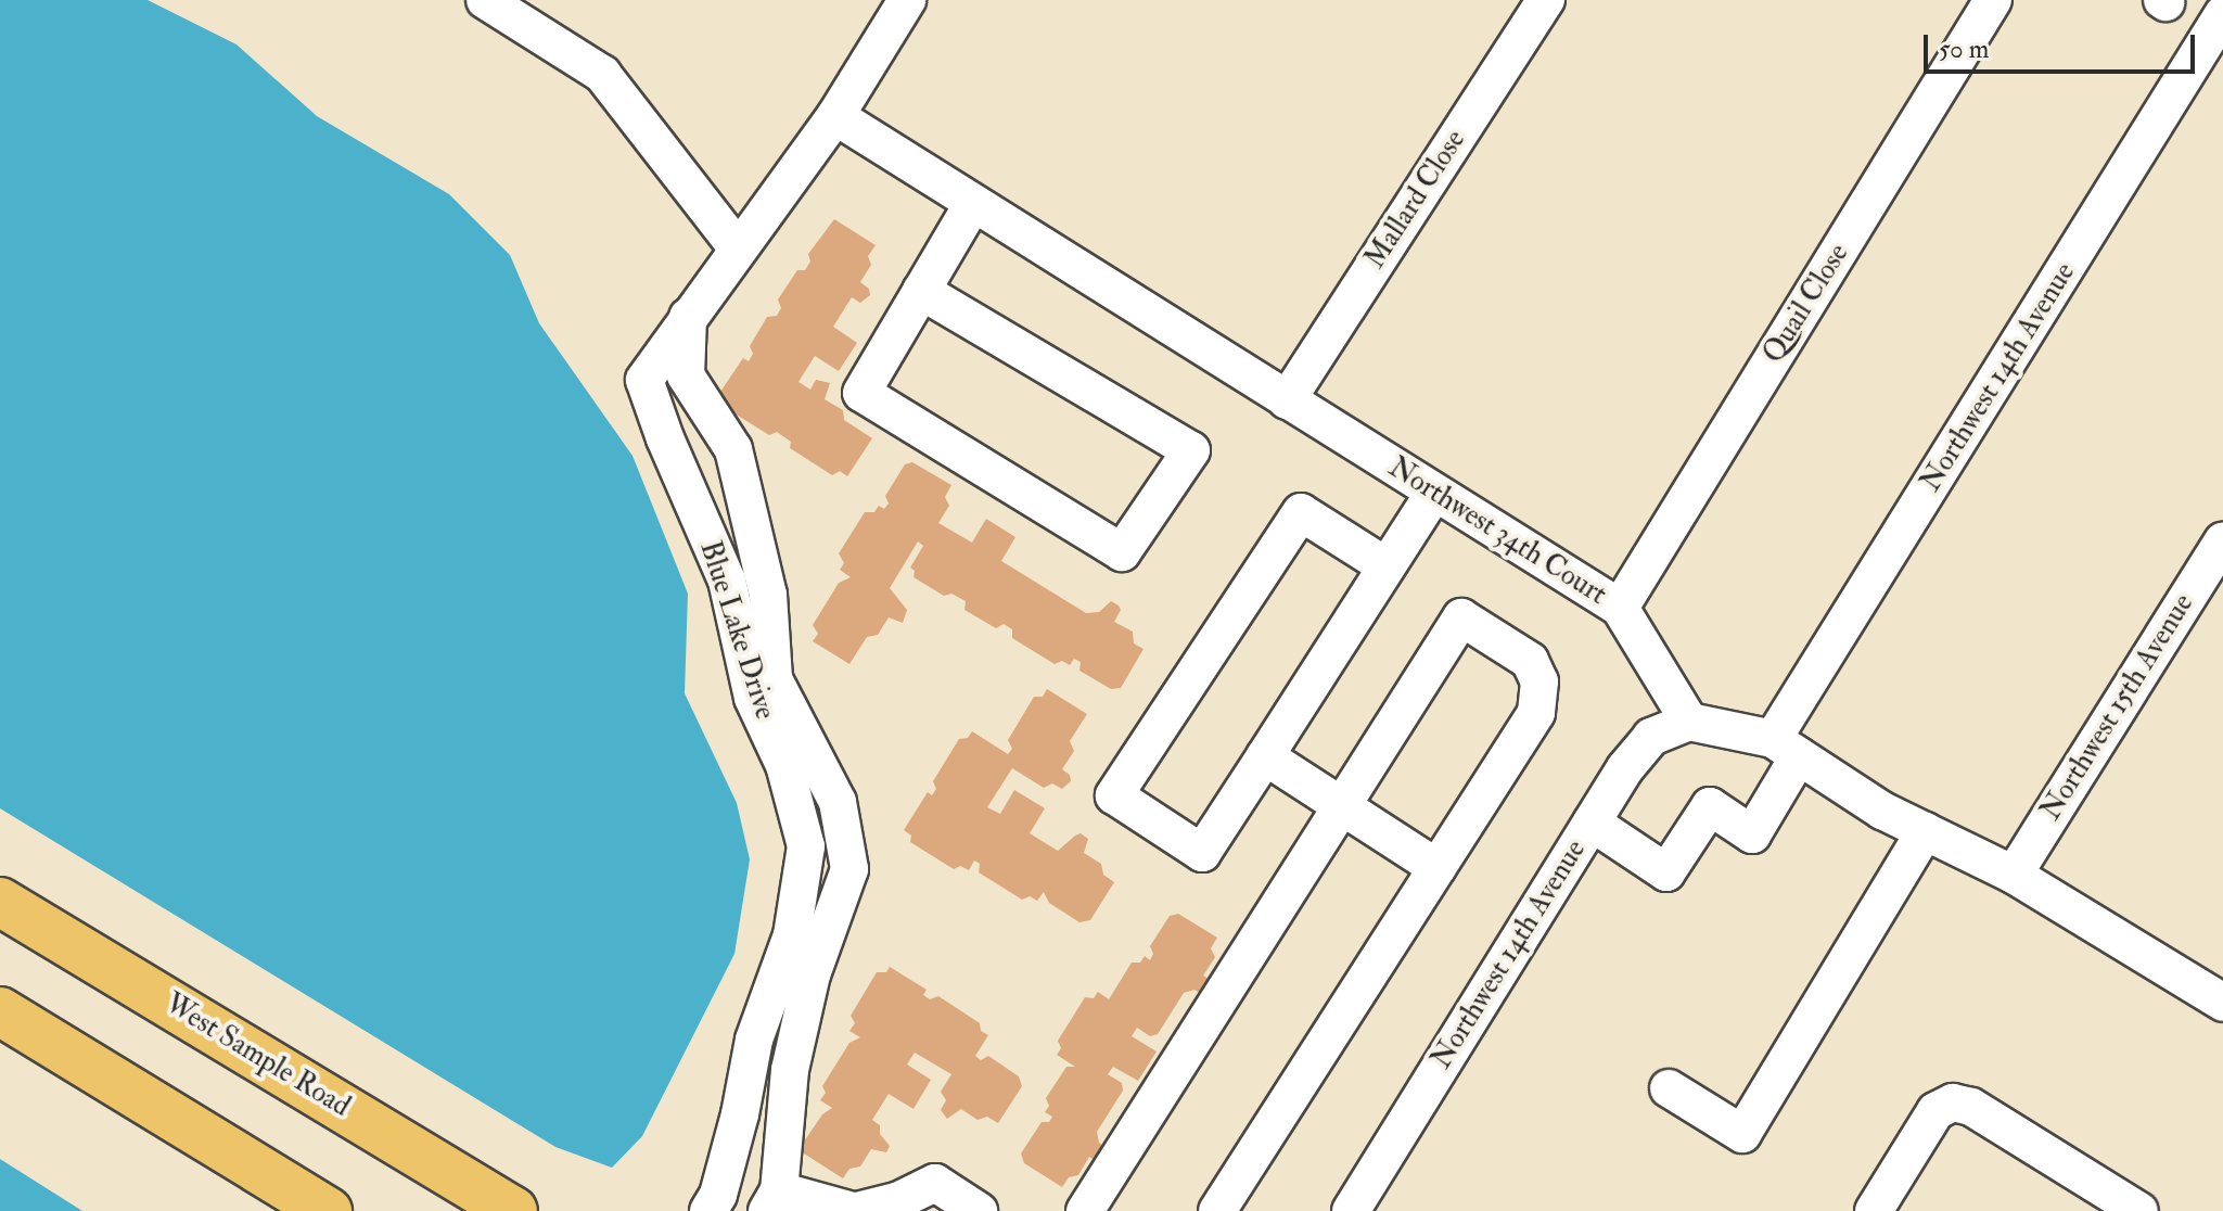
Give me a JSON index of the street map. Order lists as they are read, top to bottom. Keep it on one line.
{"streets":{"main road":["West Sample Road"],"street":["Mallard Close","Quail Close","Northwest 14th Avenue","Northwest 34th Court","Blue Lake Drive","Northwest 15th Avenue"]},"crossings":[["Mallard Close","Northwest 34th Court"],["Quail Close","Northwest 34th Court"],["Northwest 14th Avenue","Northwest 34th Court"],["Northwest 34th Court","Blue Lake Drive"]],"scale_bar":"50 m"}
